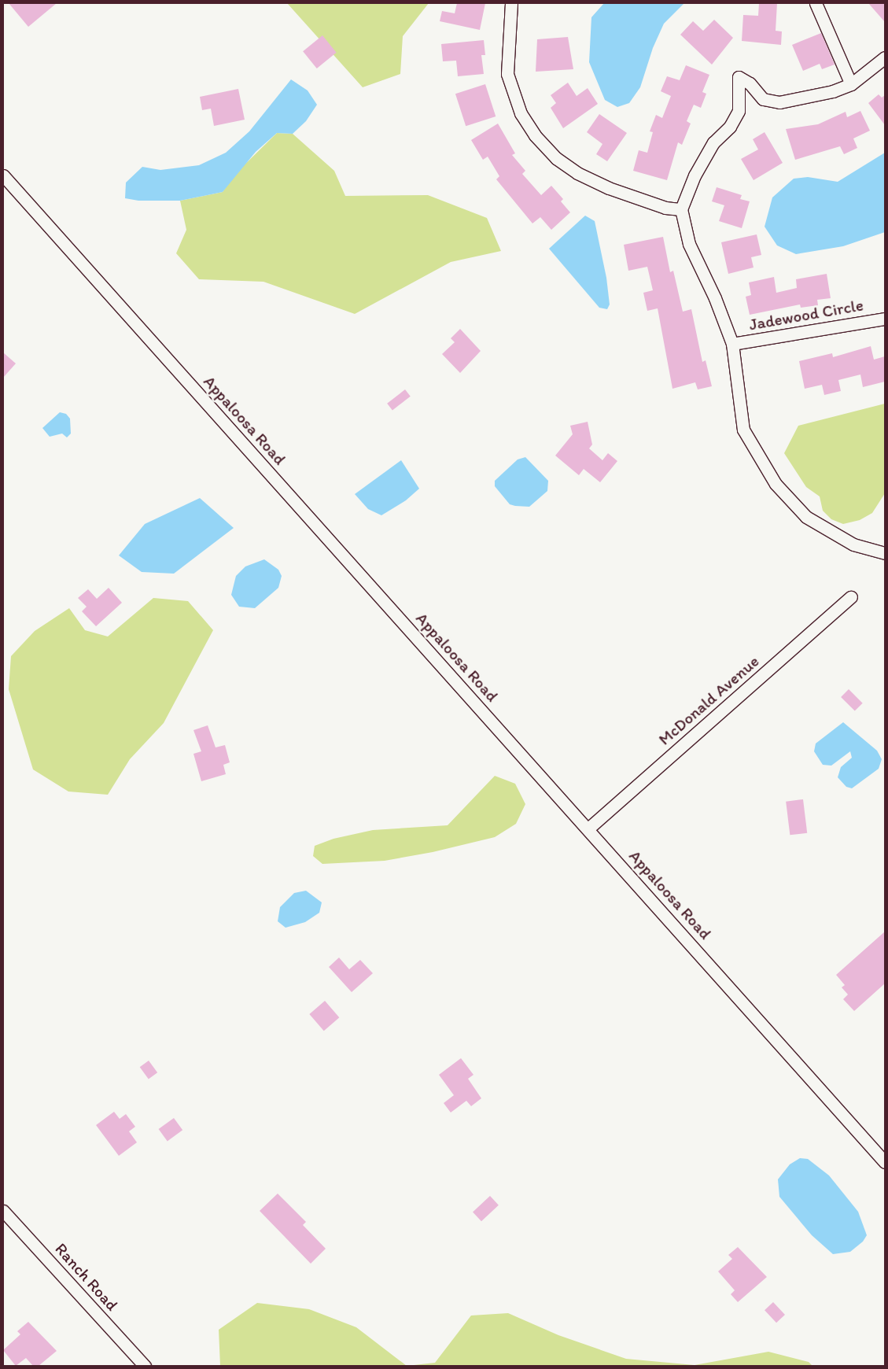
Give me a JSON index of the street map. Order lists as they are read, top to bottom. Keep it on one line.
{"streets":{"street":["Jadewood Circle","Appaloosa Road","McDonald Avenue","Ranch Road"]},"crossings":[["Appaloosa Road","McDonald Avenue"]]}
